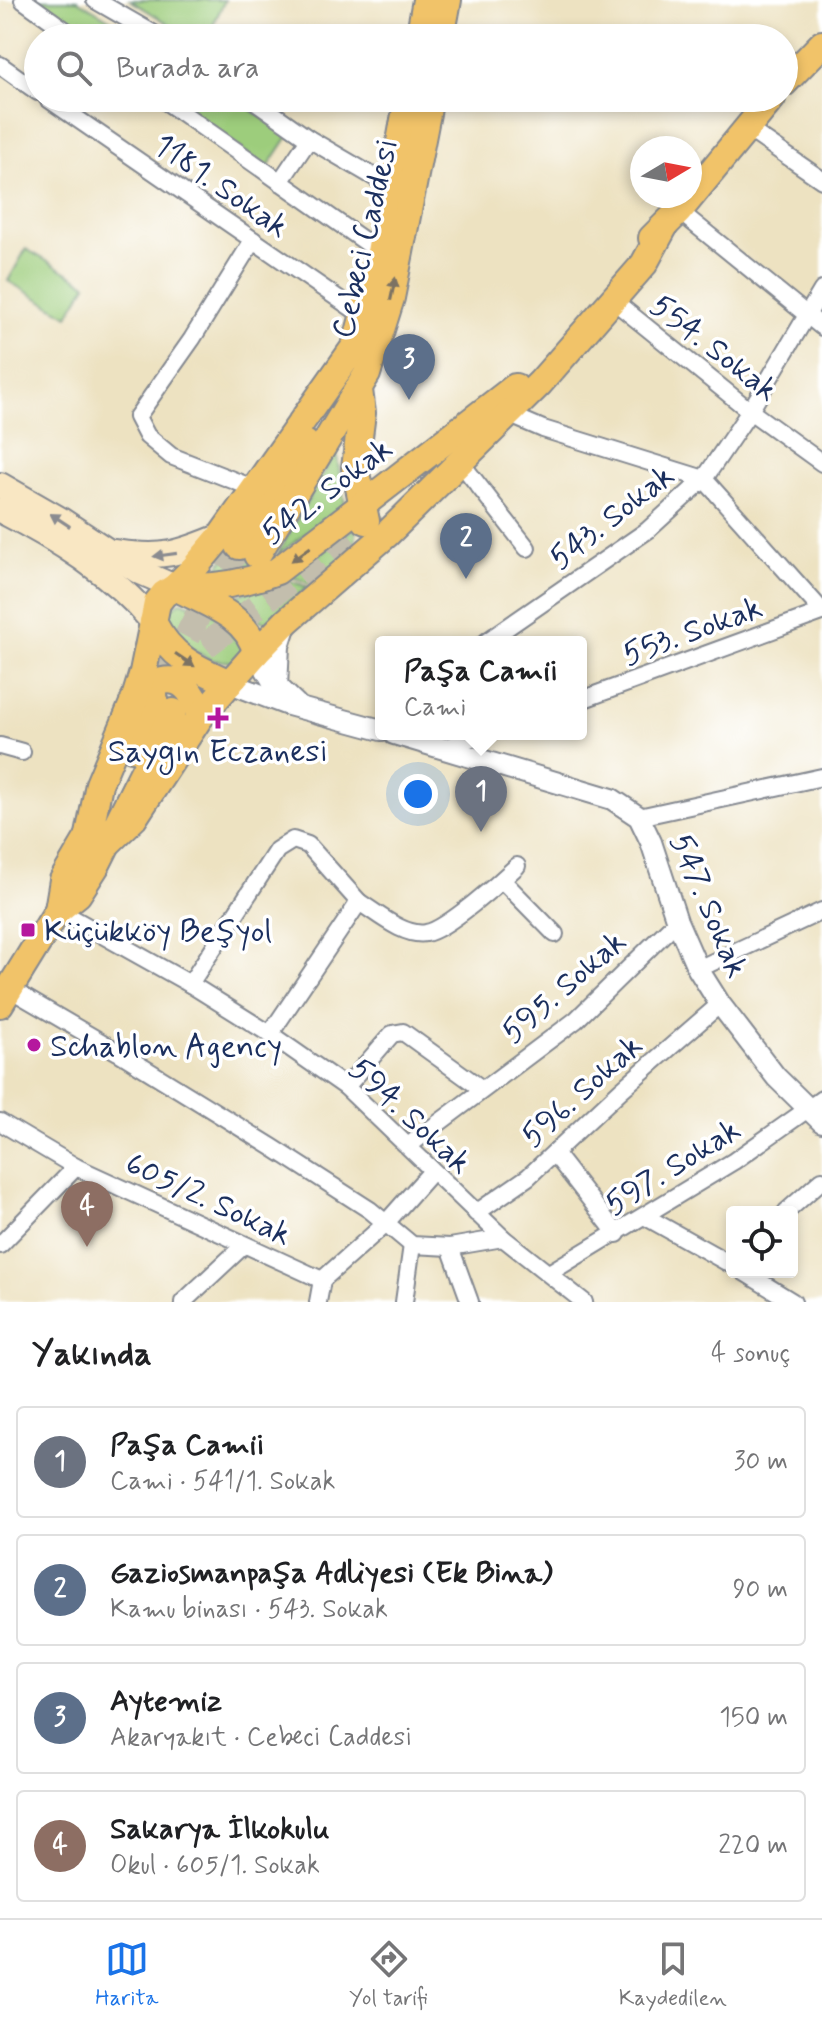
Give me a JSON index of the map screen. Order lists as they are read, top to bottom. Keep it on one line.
{"streets":{"main road":["Cebeci Caddesi","542. Sokak"],"street":["1181. Sokak","554. Sokak","543. Sokak","553. Sokak","547. Sokak","595. Sokak","596. Sokak","594. Sokak","597. Sokak","605/2. Sokak"]},"crossings":[["1181. Sokak","Cebeci Caddesi"],["554. Sokak","542. Sokak"],["554. Sokak","543. Sokak"],["547. Sokak","595. Sokak"],["547. Sokak","596. Sokak"],["547. Sokak","597. Sokak"],["595. Sokak","594. Sokak"],["596. Sokak","594. Sokak"],["594. Sokak","597. Sokak"]],"places":{"health":["Saygın Eczanesi"],"transit":["Küçükköy Beşyol"],"other":["Schablon Agency"]},"north":"right","page":{"search":"Burada ara","pins":["3","2","1","4"],"popup":["Paşa Camii","Cami"],"heading":["Yakında","4 sonuç"],"list":[{"mark":"1","name":"Paşa Camii","note":"Cami · 541/1. Sokak","value":"30 m"},{"mark":"2","name":"Gaziosmanpaşa Adliyesi (Ek Bina)","note":"Kamu binası · 543. Sokak","value":"90 m"},{"mark":"3","name":"Aytemiz","note":"Akaryakıt · Cebeci Caddesi","value":"150 m"},{"mark":"4","name":"Sakarya İlkokulu","note":"Okul · 605/1. Sokak","value":"220 m"}],"nav":["Harita","Yol tarifi","Kaydedilen"]}}
